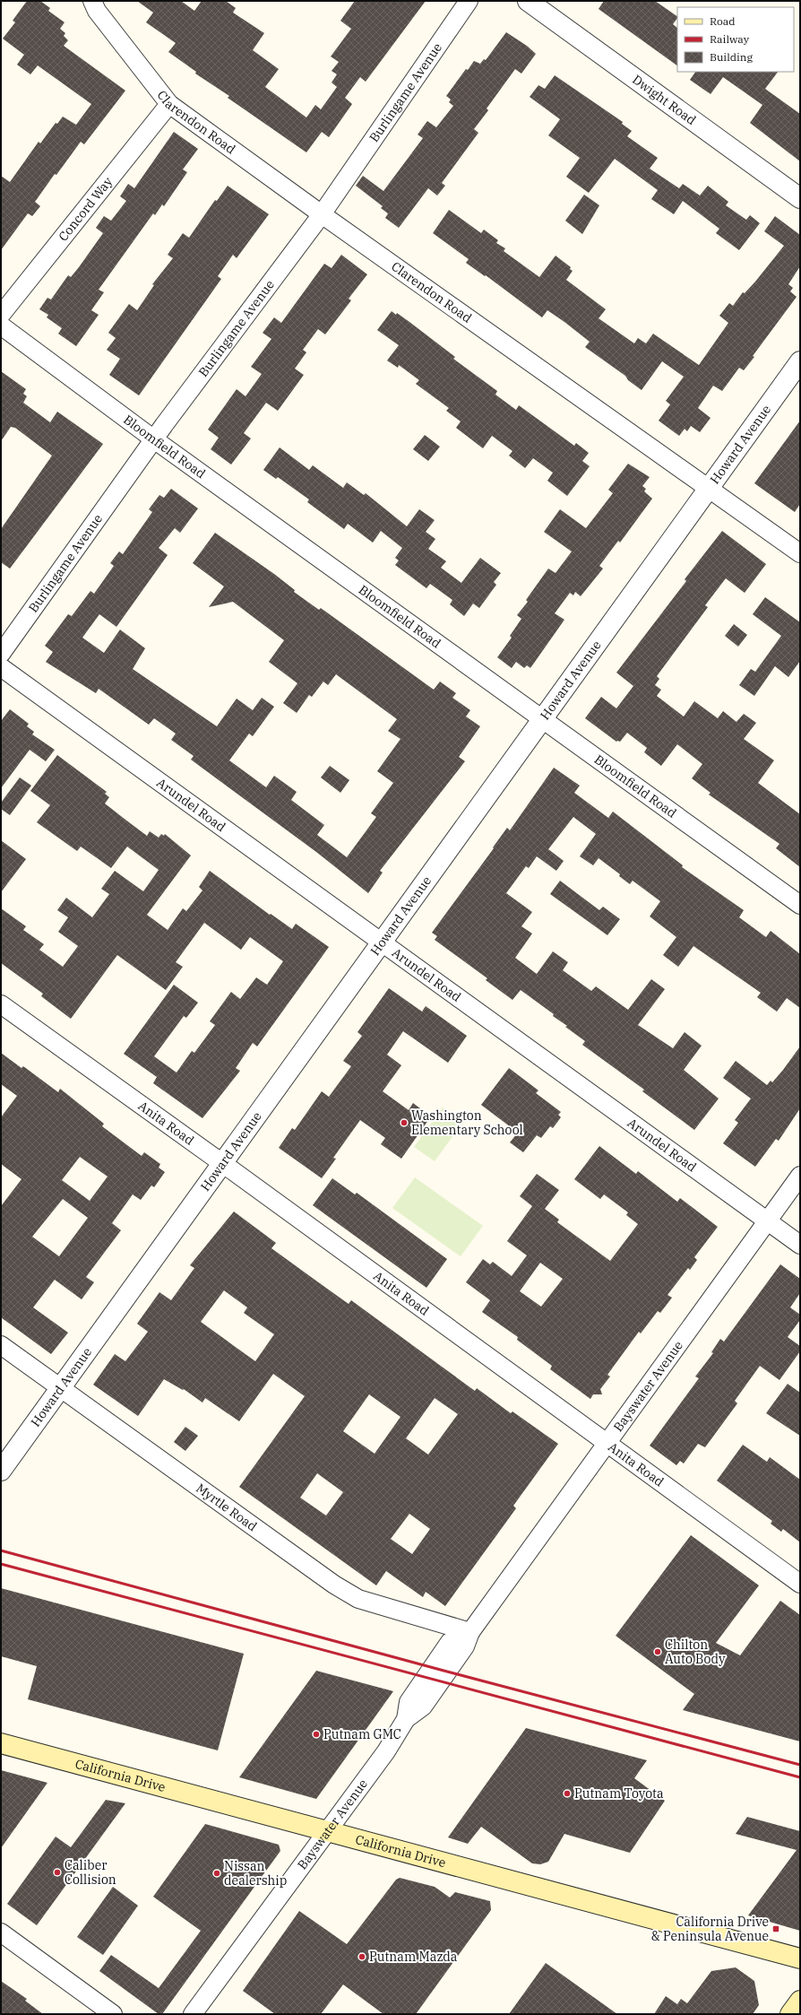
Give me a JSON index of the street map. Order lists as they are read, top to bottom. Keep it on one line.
{"streets":{"main road":["California Drive"],"street":["Burlingame Avenue","Dwight Road","Clarendon Road","Concord Way","Howard Avenue","Bloomfield Road","Arundel Road","Anita Road","Bayswater Avenue","Myrtle Road"]},"crossings":[["Burlingame Avenue","Clarendon Road"],["Burlingame Avenue","Bloomfield Road"],["Clarendon Road","Concord Way"],["Clarendon Road","Howard Avenue"],["Howard Avenue","Bloomfield Road"],["Howard Avenue","Arundel Road"],["Howard Avenue","Anita Road"],["Howard Avenue","Myrtle Road"],["Arundel Road","Bayswater Avenue"],["Anita Road","Bayswater Avenue"],["Bayswater Avenue","Myrtle Road"],["Bayswater Avenue","California Drive"]],"places":{"other":["Washington Elementary School","Chilton Auto Body","Putnam GMC","Putnam Toyota","Caliber Collision","Nissan dealership","Putnam Mazda"],"transit":["California Drive & Peninsula Avenue"]},"legend":["Road","Railway","Building"]}
